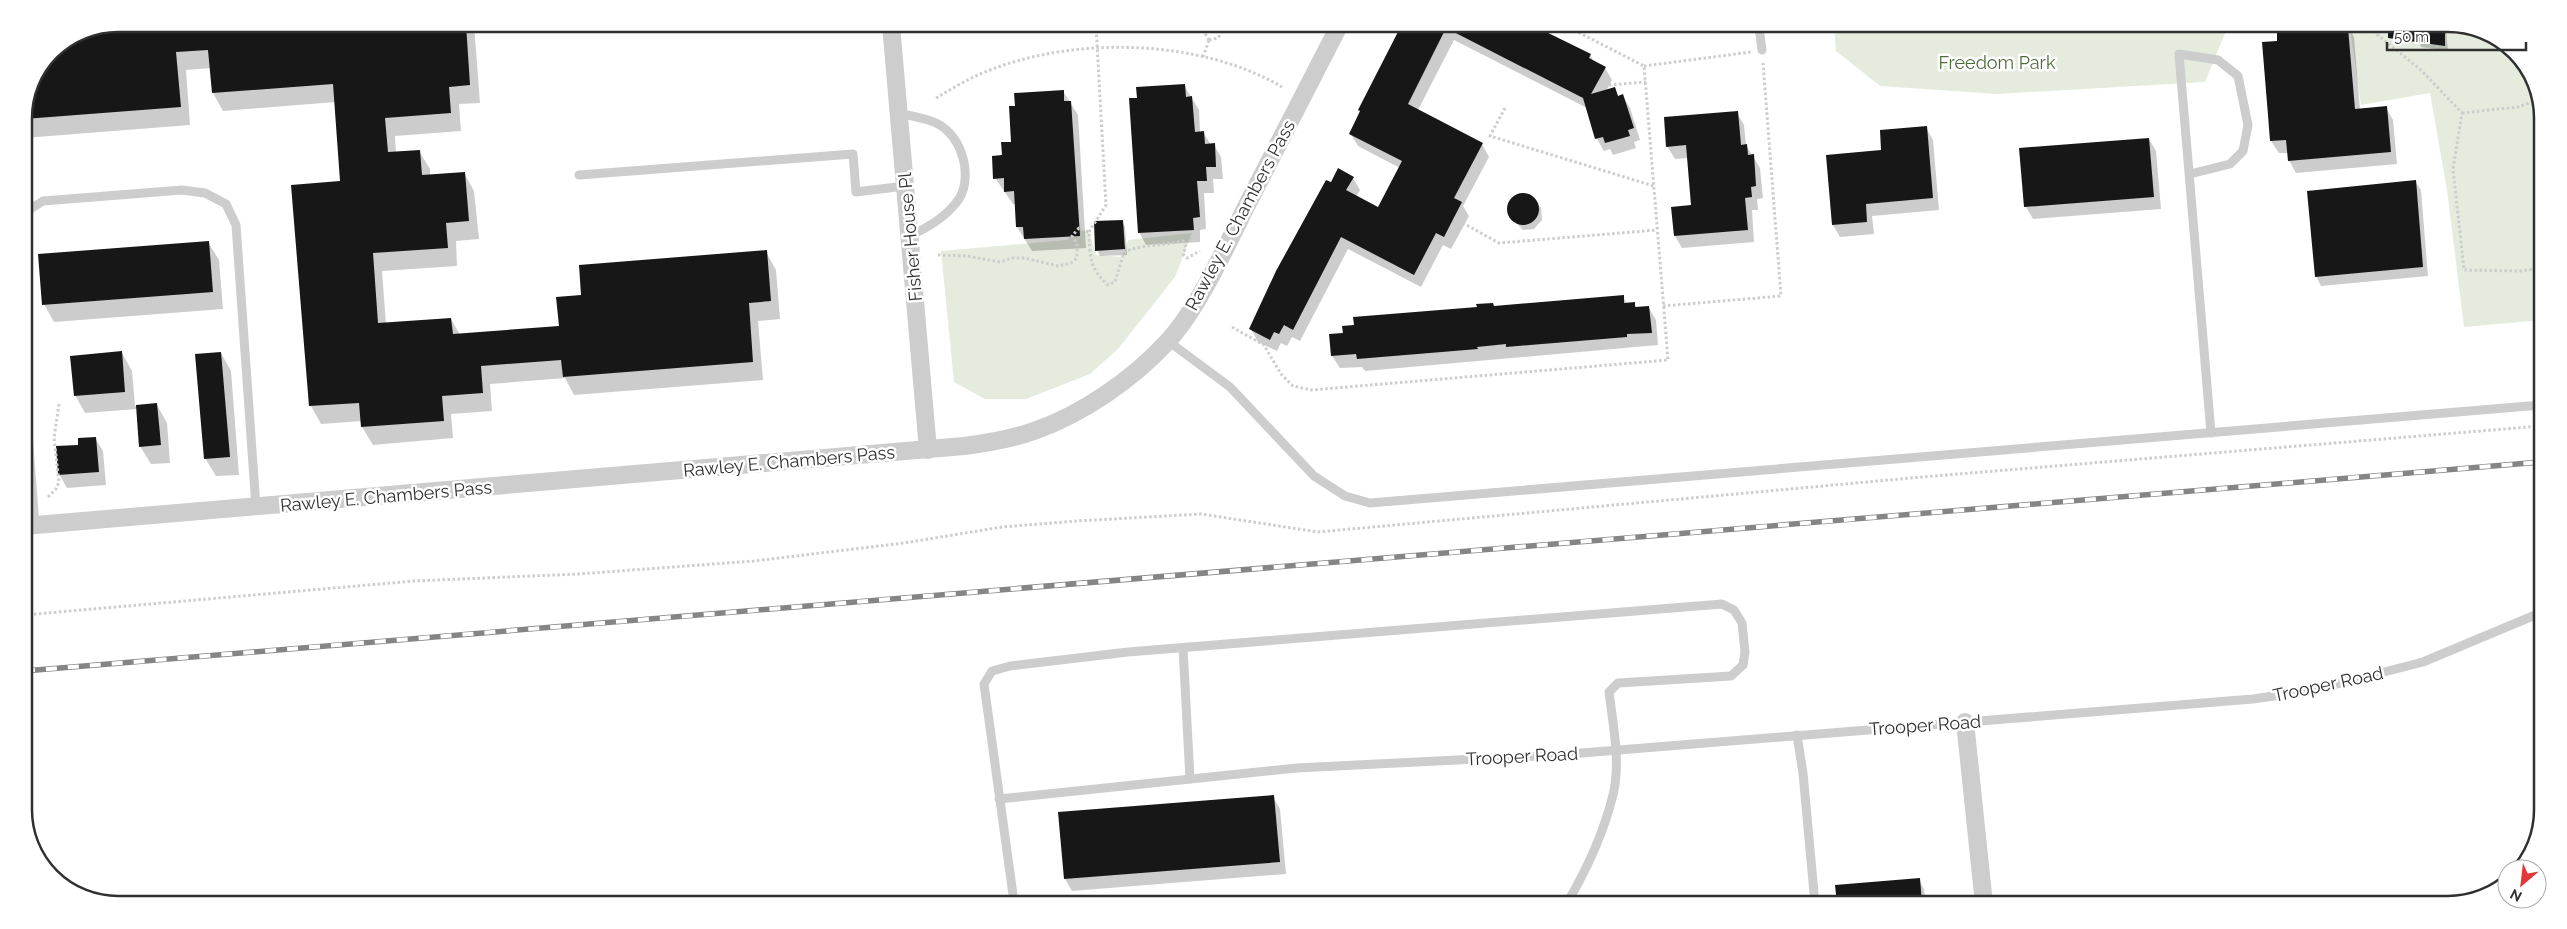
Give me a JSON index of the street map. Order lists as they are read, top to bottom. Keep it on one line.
{"streets":{"street":["Rawley E. Chambers Pass","Fisher House Pl"],"lane":["Trooper Road"]},"crossings":[["Rawley E. Chambers Pass","Fisher House Pl"]],"parks":["Freedom Park"],"scale_bar":"50 m","north":"bottom left"}
